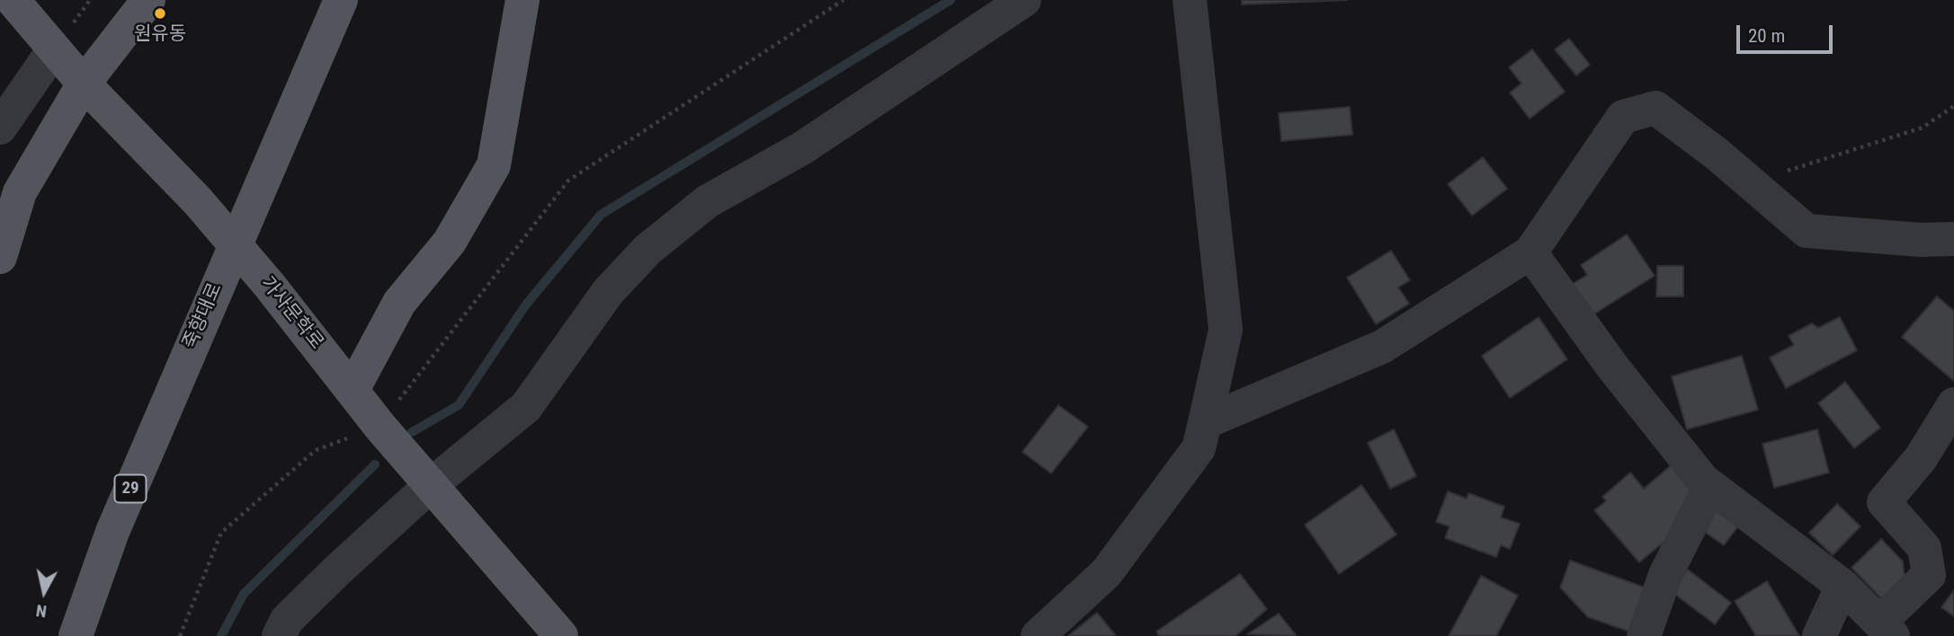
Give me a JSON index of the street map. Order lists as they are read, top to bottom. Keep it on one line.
{"streets":{"main road":["가사문학로","죽향대로","29"]},"places":["원유동"],"scale_bar":"20 m","north":"bottom"}
